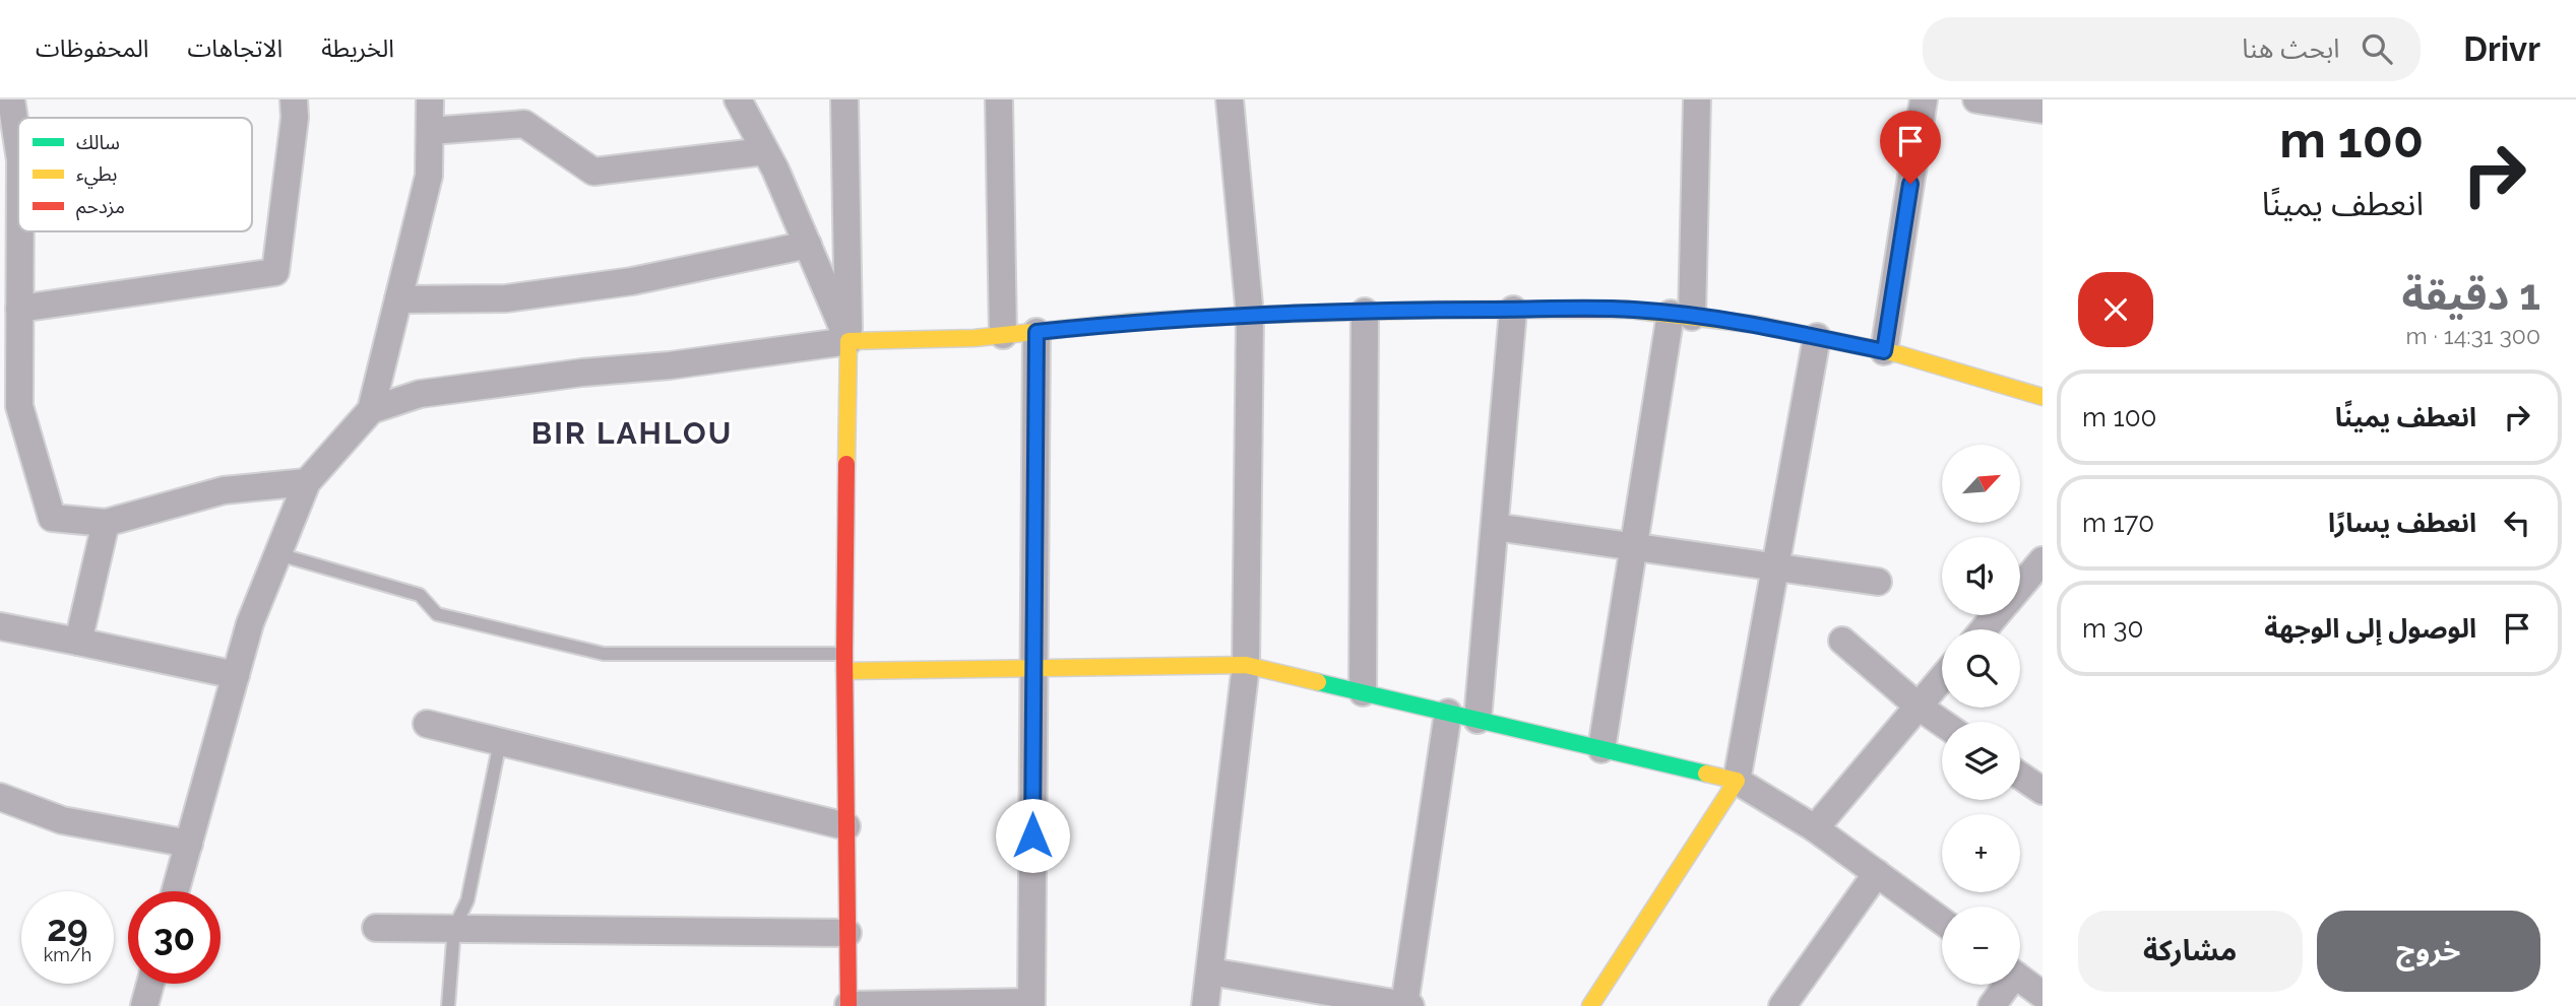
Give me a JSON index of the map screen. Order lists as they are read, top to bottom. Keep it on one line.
{"districts":["BIR LAHLOU"],"legend":["سالك","بطيء","مزدحم"],"north":"top right","page":{"header":"Drivr","search":"ابحث هنا","nav":["الخريطة","الاتجاهات","المحفوظات"],"turn":["100 m","انعطف يمينًا"],"heading":["1 دقيقة","300 m · 14:31"],"list":[{"name":"انعطف يمينًا","value":"100 m"},{"name":"انعطف يسارًا","value":"170 m"},{"name":"الوصول إلى الوجهة","value":"30 m"}],"map_buttons":["+","−"],"speed":"29 km/h","limit":"30","buttons":["خروج","مشاركة"]}}
